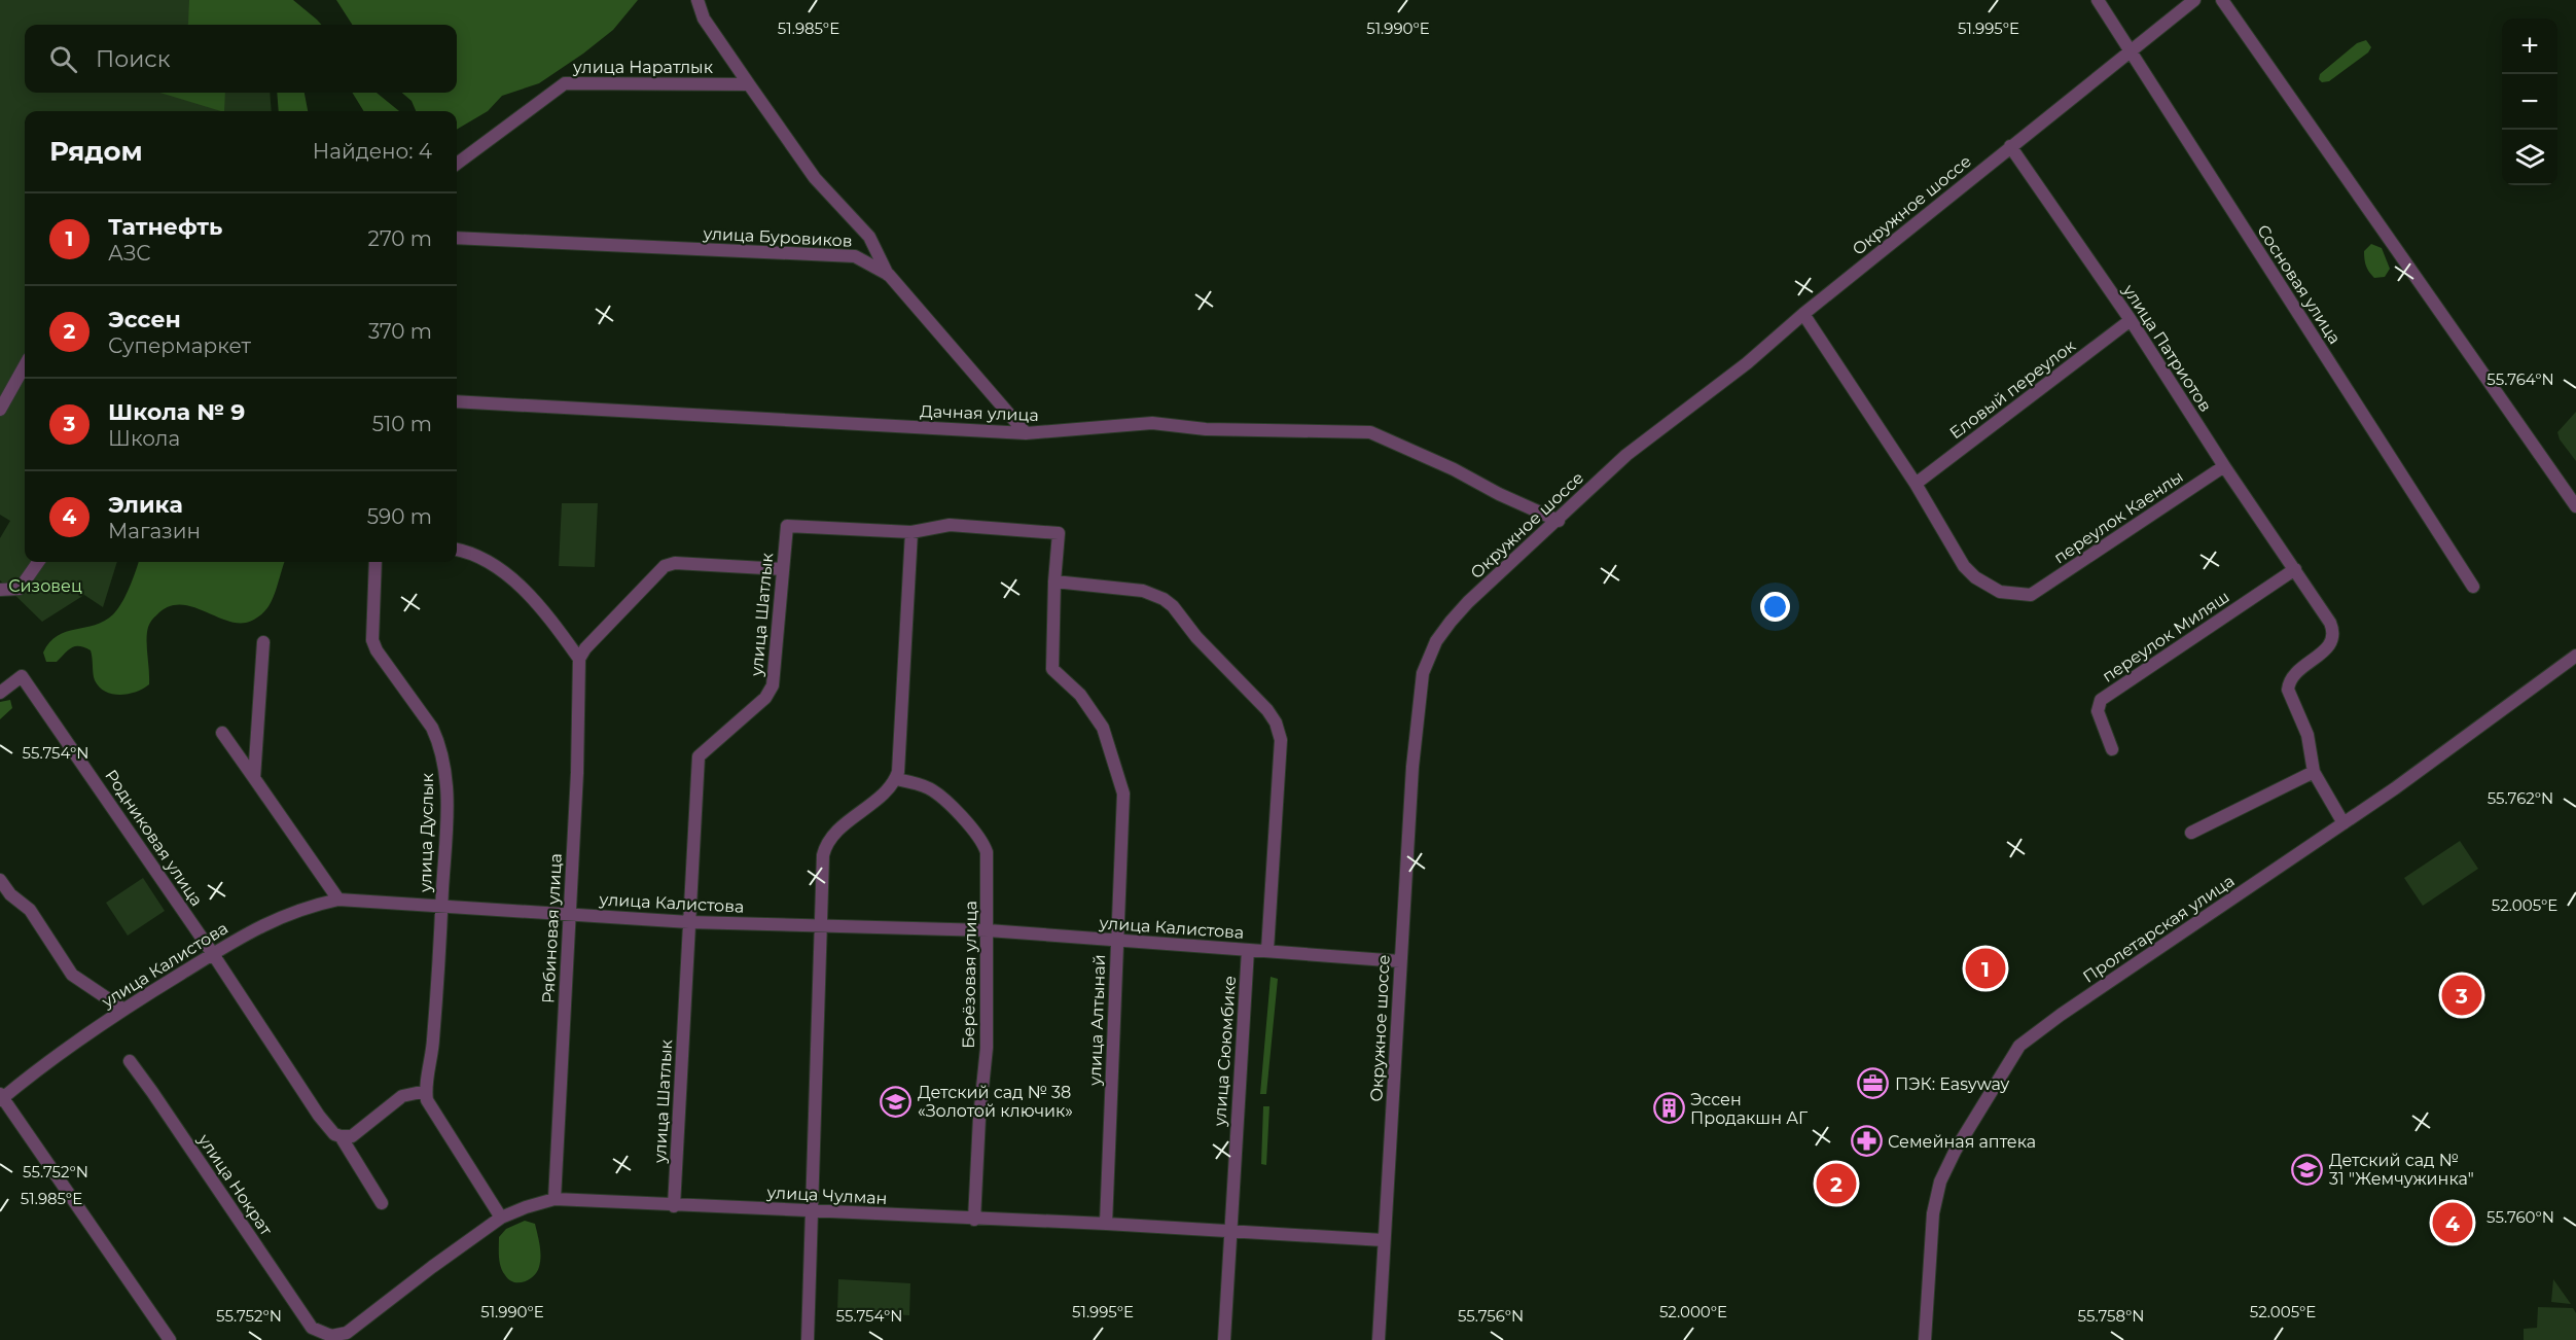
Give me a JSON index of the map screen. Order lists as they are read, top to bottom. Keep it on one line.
{"streets":{"street":["улица Наратлык","Окружное шоссе","улица Буровиков","Сосновая улица","улица Патриотов","Еловый переулок","Дачная улица","переулок Каенлы","улица Шатлык","переулок Миляш","улица Дуслык","Родниковая улица","улица Калистова","Рябиновая улица","Пролетарская улица","Берёзовая улица","улица Алтынай","улица Сююмбике","улица Нократ","улица Чулман"]},"crossings":[["улица Наратлык","улица Буровиков"],["Окружное шоссе","Сосновая улица"],["Окружное шоссе","улица Патриотов"],["Окружное шоссе","Дачная улица"],["Окружное шоссе","улица Калистова"],["Окружное шоссе","улица Чулман"],["улица Буровиков","Дачная улица"],["улица Патриотов","Еловый переулок"],["улица Патриотов","переулок Каенлы"],["улица Патриотов","переулок Миляш"],["Еловый переулок","переулок Каенлы"],["улица Шатлык","улица Калистова"],["улица Шатлык","улица Алтынай"],["улица Шатлык","улица Чулман"],["улица Дуслык","улица Калистова"],["Родниковая улица","улица Калистова"],["улица Калистова","Рябиновая улица"],["улица Калистова","Берёзовая улица"],["улица Калистова","улица Алтынай"],["улица Калистова","улица Сююмбике"],["Рябиновая улица","улица Чулман"],["Берёзовая улица","улица Чулман"],["улица Алтынай","улица Чулман"],["улица Сююмбике","улица Чулман"],["улица Нократ","улица Чулман"]],"parks":["Сизовец"],"places":{"office":["ПЭК: Easyway"],"school or university":["Детский сад № 38 «Золотой ключик»","Детский сад № 31 \"Жемчужинка\""],"building":["Эссен Продакшн АГ"],"pharmacy":["Семейная аптека"]},"page":{"map_buttons":["+","−"],"search":"Поиск","heading":["Рядом","Найдено: 4"],"list":[{"mark":"1","name":"Татнефть","note":"АЗС","value":"270 m"},{"mark":"2","name":"Эссен","note":"Супермаркет","value":"370 m"},{"mark":"3","name":"Школа № 9","note":"Школа","value":"510 m"},{"mark":"4","name":"Элика","note":"Магазин","value":"590 m"}],"pins":["1","3","2","4"]},"coordinates":["51.985°E","51.990°E","51.995°E","55.764°N","55.754°N","55.762°N","52.005°E","55.752°N","55.760°N","52.000°E","55.756°N","55.758°N"]}
